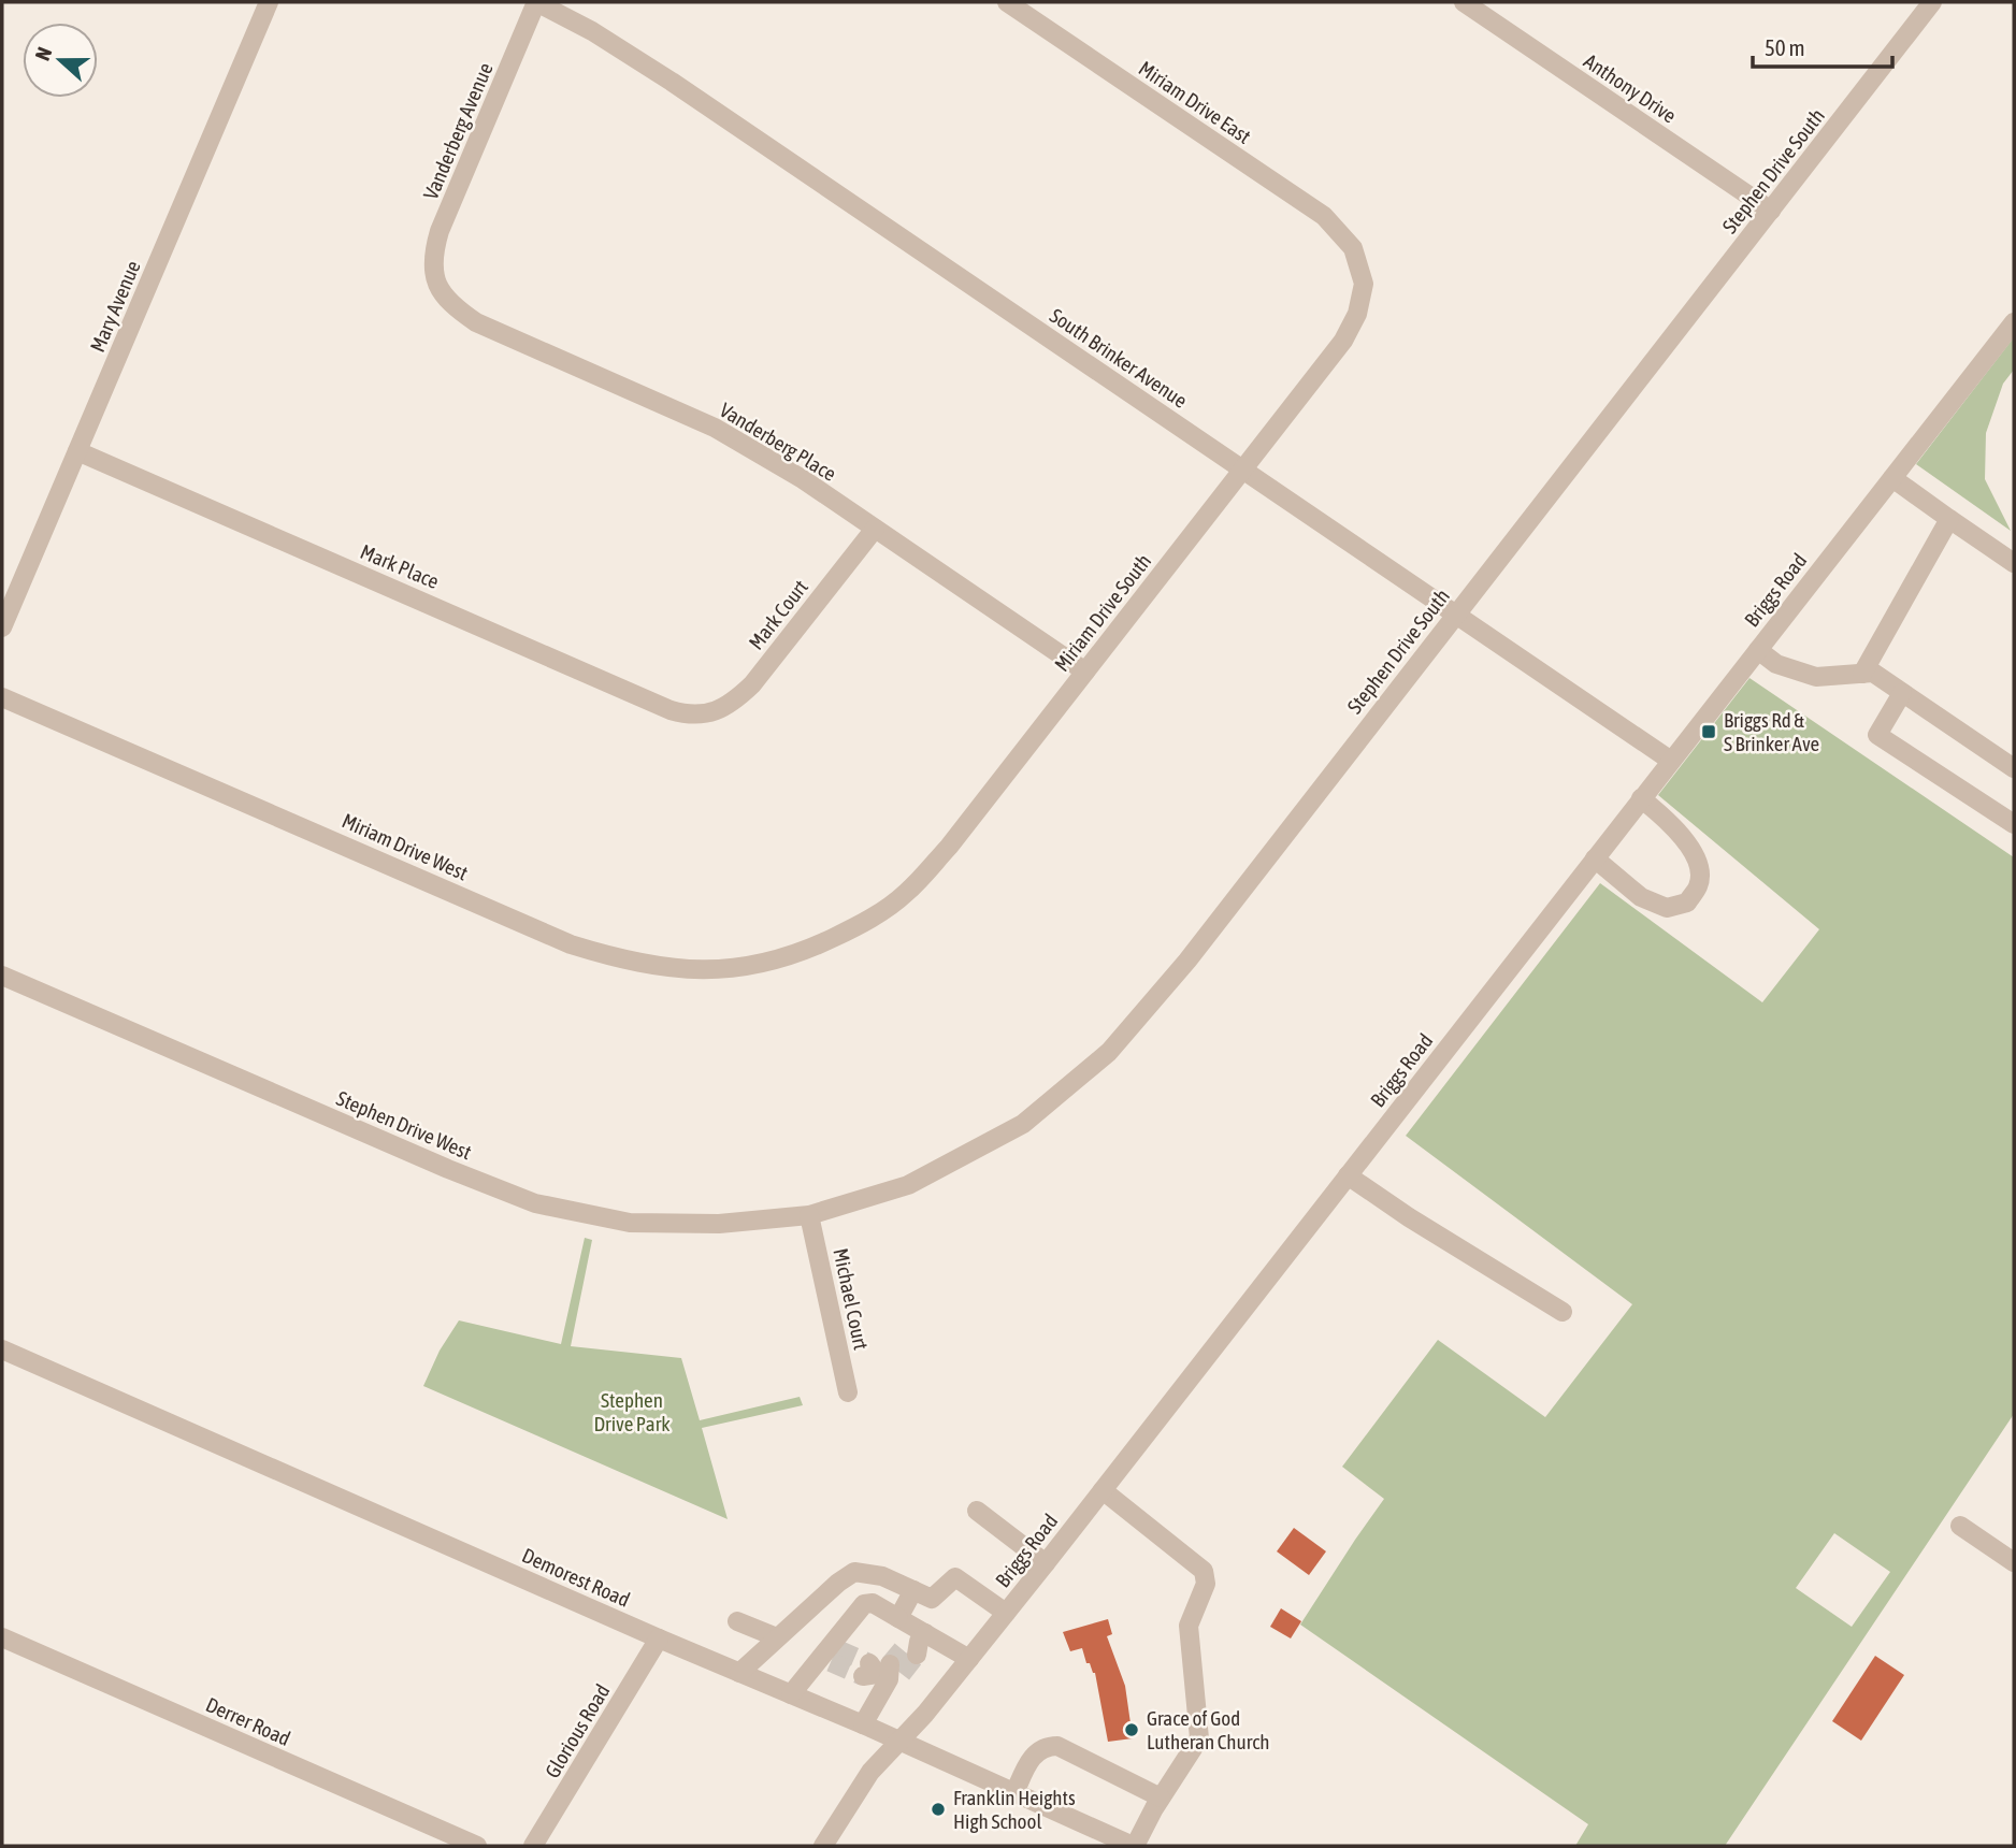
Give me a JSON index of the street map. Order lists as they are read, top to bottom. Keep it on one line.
{"streets":{"street":["Anthony Drive","Miriam Drive East","Vanderberg Avenue","Stephen Drive South","Mary Avenue","South Brinker Avenue","Vanderberg Place","Mark Place","Briggs Road","Miriam Drive South","Mark Court","Miriam Drive West","Stephen Drive West","Michael Court","Demorest Road","Derrer Road","Glorious Road"]},"crossings":[["Anthony Drive","Stephen Drive South"],["Miriam Drive East","Miriam Drive South"],["Vanderberg Avenue","South Brinker Avenue"],["Vanderberg Avenue","Vanderberg Place"],["Stephen Drive South","South Brinker Avenue"],["Stephen Drive South","Stephen Drive West"],["Stephen Drive South","Michael Court"],["Mary Avenue","Mark Place"],["South Brinker Avenue","Briggs Road"],["South Brinker Avenue","Miriam Drive South"],["Vanderberg Place","Miriam Drive South"],["Vanderberg Place","Mark Court"],["Mark Place","Mark Court"],["Briggs Road","Demorest Road"],["Miriam Drive South","Miriam Drive West"],["Stephen Drive West","Michael Court"],["Demorest Road","Glorious Road"]],"parks":["Stephen Drive Park"],"places":{"transit":["Briggs Rd & S Brinker Ave"],"other":["Grace of God Lutheran Church","Franklin Heights High School"]},"scale_bar":"50 m","north":"left"}
